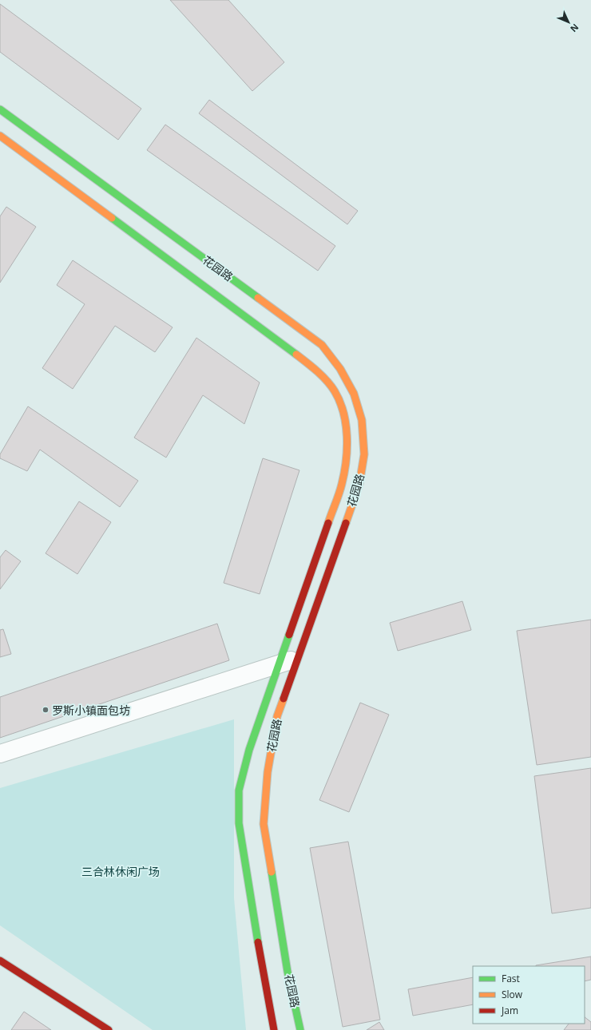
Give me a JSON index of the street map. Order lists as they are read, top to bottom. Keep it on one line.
{"streets":{"main road":["花园路"]},"parks":["三合林休闲广场"],"places":["罗斯小镇面包坊"],"legend":["Fast","Slow","Jam"],"north":"bottom right"}
